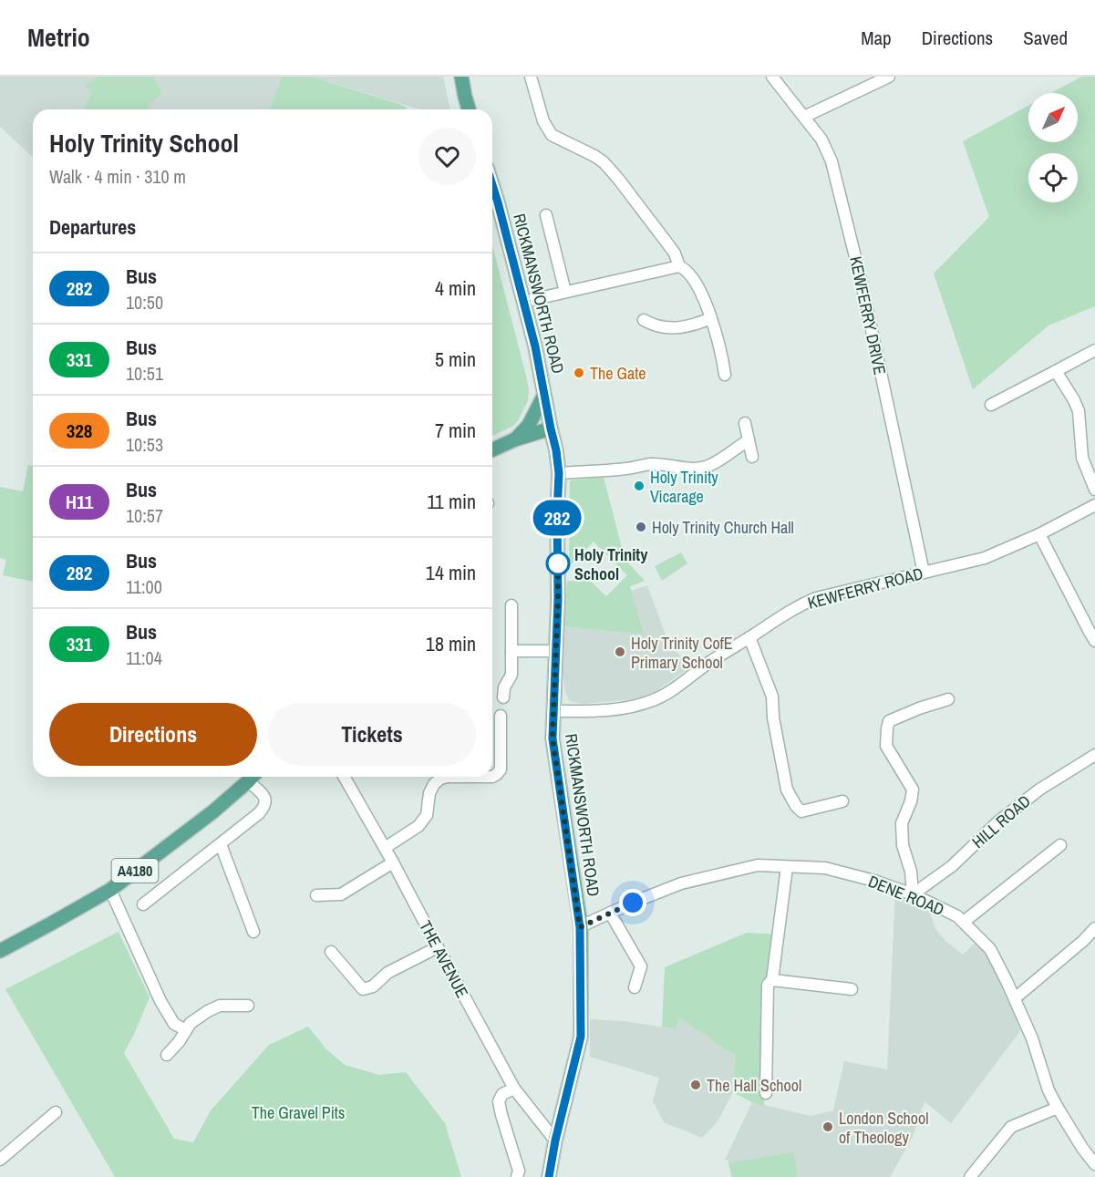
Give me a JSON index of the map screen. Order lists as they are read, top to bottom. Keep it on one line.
{"streets":{"main road":["RICKMANSWORTH ROAD","A4180"],"street":["KEWFERRY DRIVE","KEWFERRY ROAD","HILL ROAD","DENE ROAD","THE AVENUE"]},"crossings":[["RICKMANSWORTH ROAD","KEWFERRY ROAD"],["RICKMANSWORTH ROAD","DENE ROAD"],["RICKMANSWORTH ROAD","THE AVENUE"],["KEWFERRY DRIVE","KEWFERRY ROAD"],["HILL ROAD","DENE ROAD"]],"parks":["The Gravel Pits"],"places":["The Gate","Holy Trinity Vicarage","Holy Trinity Church Hall","Holy Trinity School","Holy Trinity CofE Primary School","The Hall School","London School of Theology"],"lines":["bus line 282"],"north":"top right","page":{"header":"Metrio","nav":["Map","Directions","Saved"],"on_map":"282","heading":[["Holy Trinity School","Walk · 4 min · 310 m"],"Departures"],"list":[{"mark":"282","name":"Bus","note":"10:50","value":"4 min"},{"mark":"331","name":"Bus","note":"10:51","value":"5 min"},{"mark":"328","name":"Bus","note":"10:53","value":"7 min"},{"mark":"H11","name":"Bus","note":"10:57","value":"11 min"},{"mark":"282","name":"Bus","note":"11:00","value":"14 min"},{"mark":"331","name":"Bus","note":"11:04","value":"18 min"}],"buttons":["Directions","Tickets"]}}
